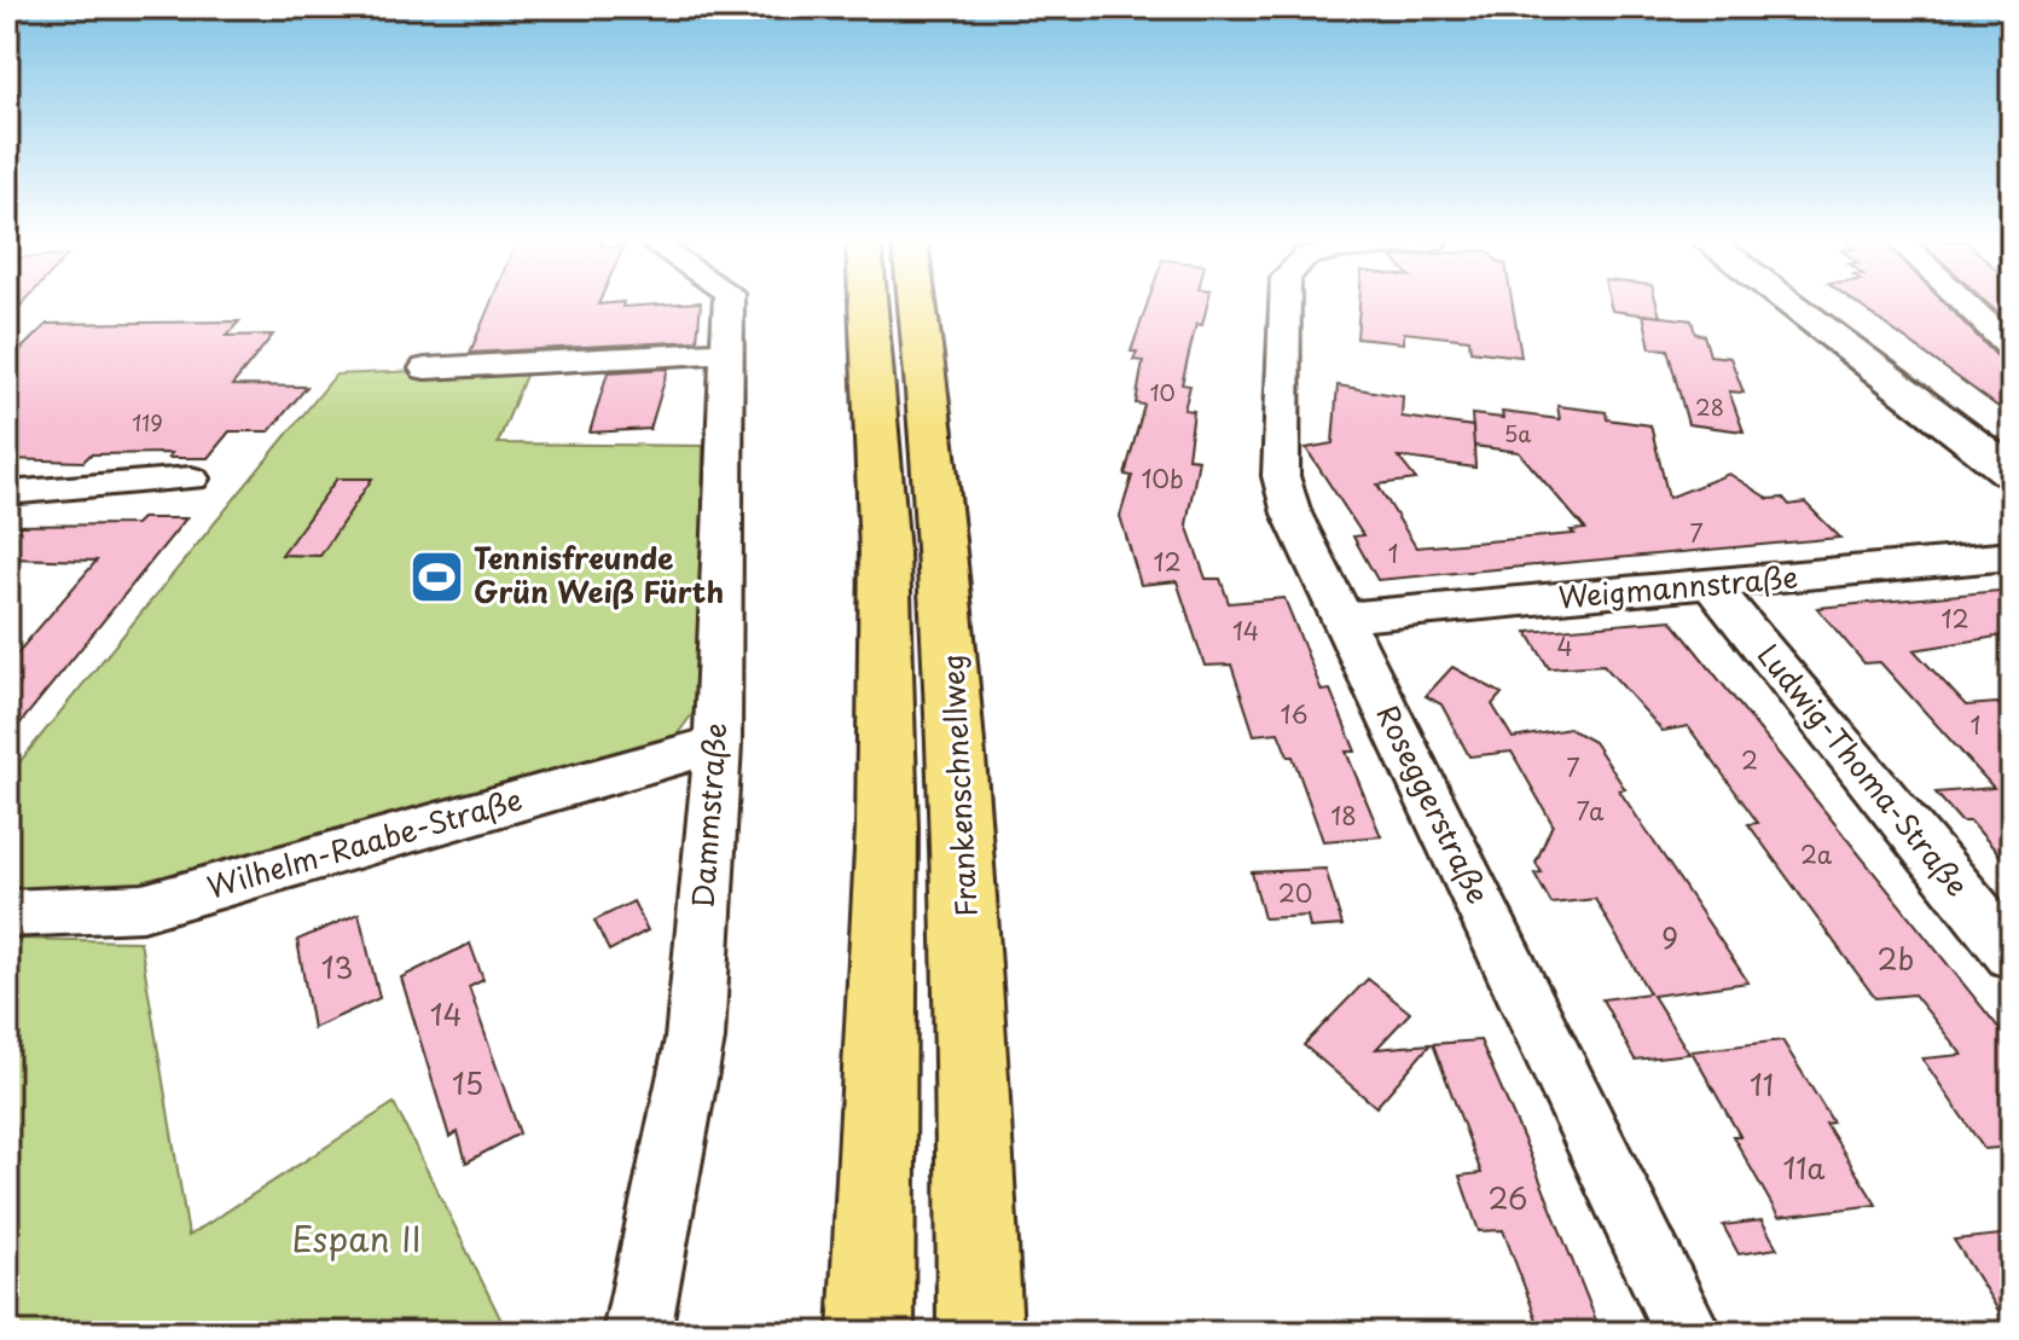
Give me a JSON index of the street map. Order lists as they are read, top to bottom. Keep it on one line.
{"streets":{"highway":["Frankenschnellweg"],"street":["Weigmannstraße","Ludwig-Thoma-Straße","Roseggerstraße","Dammstraße","Wilhelm-Raabe-Straße"]},"crossings":[["Weigmannstraße","Ludwig-Thoma-Straße"],["Weigmannstraße","Roseggerstraße"],["Dammstraße","Wilhelm-Raabe-Straße"]],"parks":["Espan II"],"places":{"sports":["Tennisfreunde Grün Weiß Fürth"]},"house_numbers":["10","28","119","5a","10b","7","1","12","12","14","4","16","1","2","7","7a","18","2a","20","9","2b","13","14","15","11","11a","26"]}
